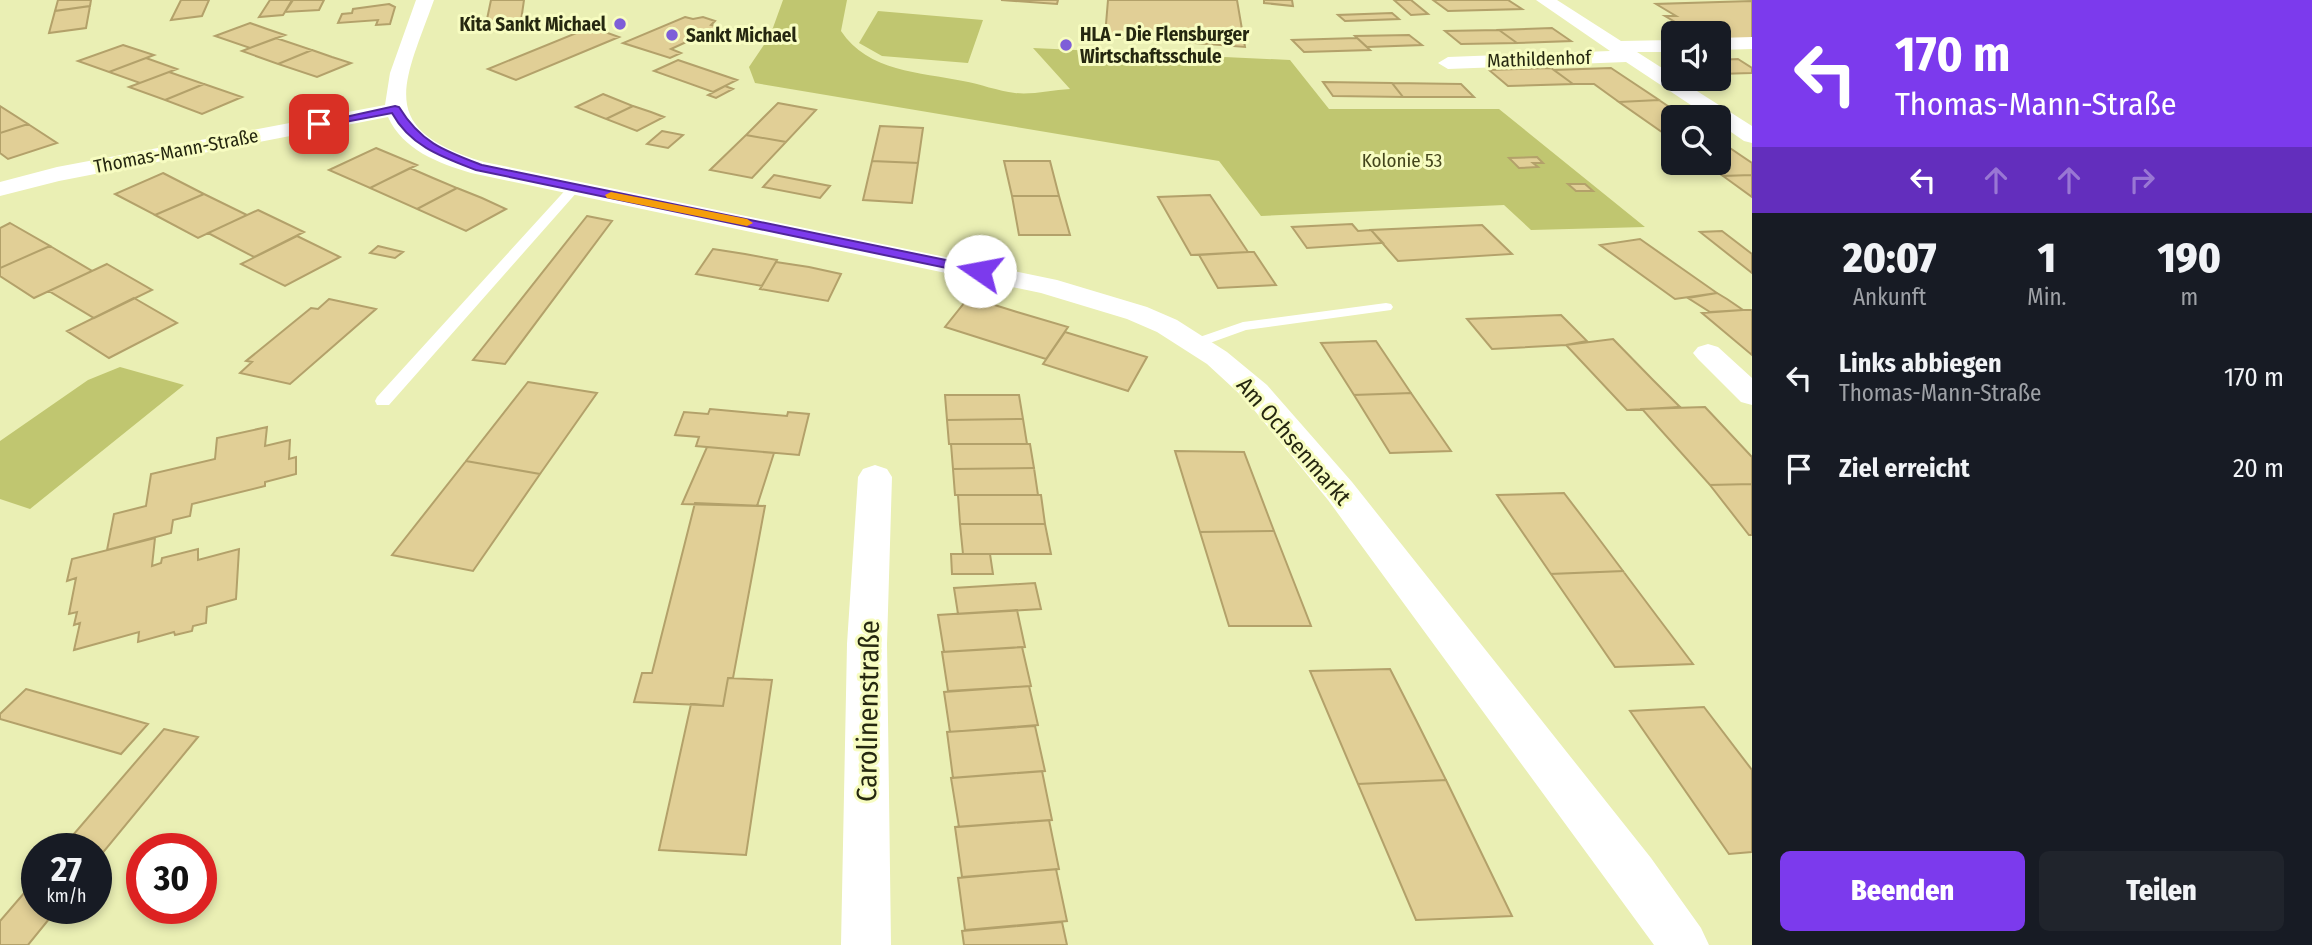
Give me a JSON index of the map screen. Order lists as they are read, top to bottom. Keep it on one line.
{"streets":{"street":["Mathildenhof","Thomas-Mann-Straße","Am Ochsenmarkt","Carolinenstraße"]},"crossings":[["Thomas-Mann-Straße","Am Ochsenmarkt"]],"parks":["Kolonie 53"],"places":["Kita Sankt Michael","Sankt Michael","HLA - Die Flensburger Wirtschaftsschule"],"page":{"turn":["170 m","Thomas-Mann-Straße"],"eta":["20:07","Ankunft","1","Min.","190","m"],"list":[{"name":"Links abbiegen","note":"Thomas-Mann-Straße","value":"170 m"},{"name":"Ziel erreicht","value":"20 m"}],"speed":"27 km/h","limit":"30","buttons":["Beenden","Teilen"]}}
